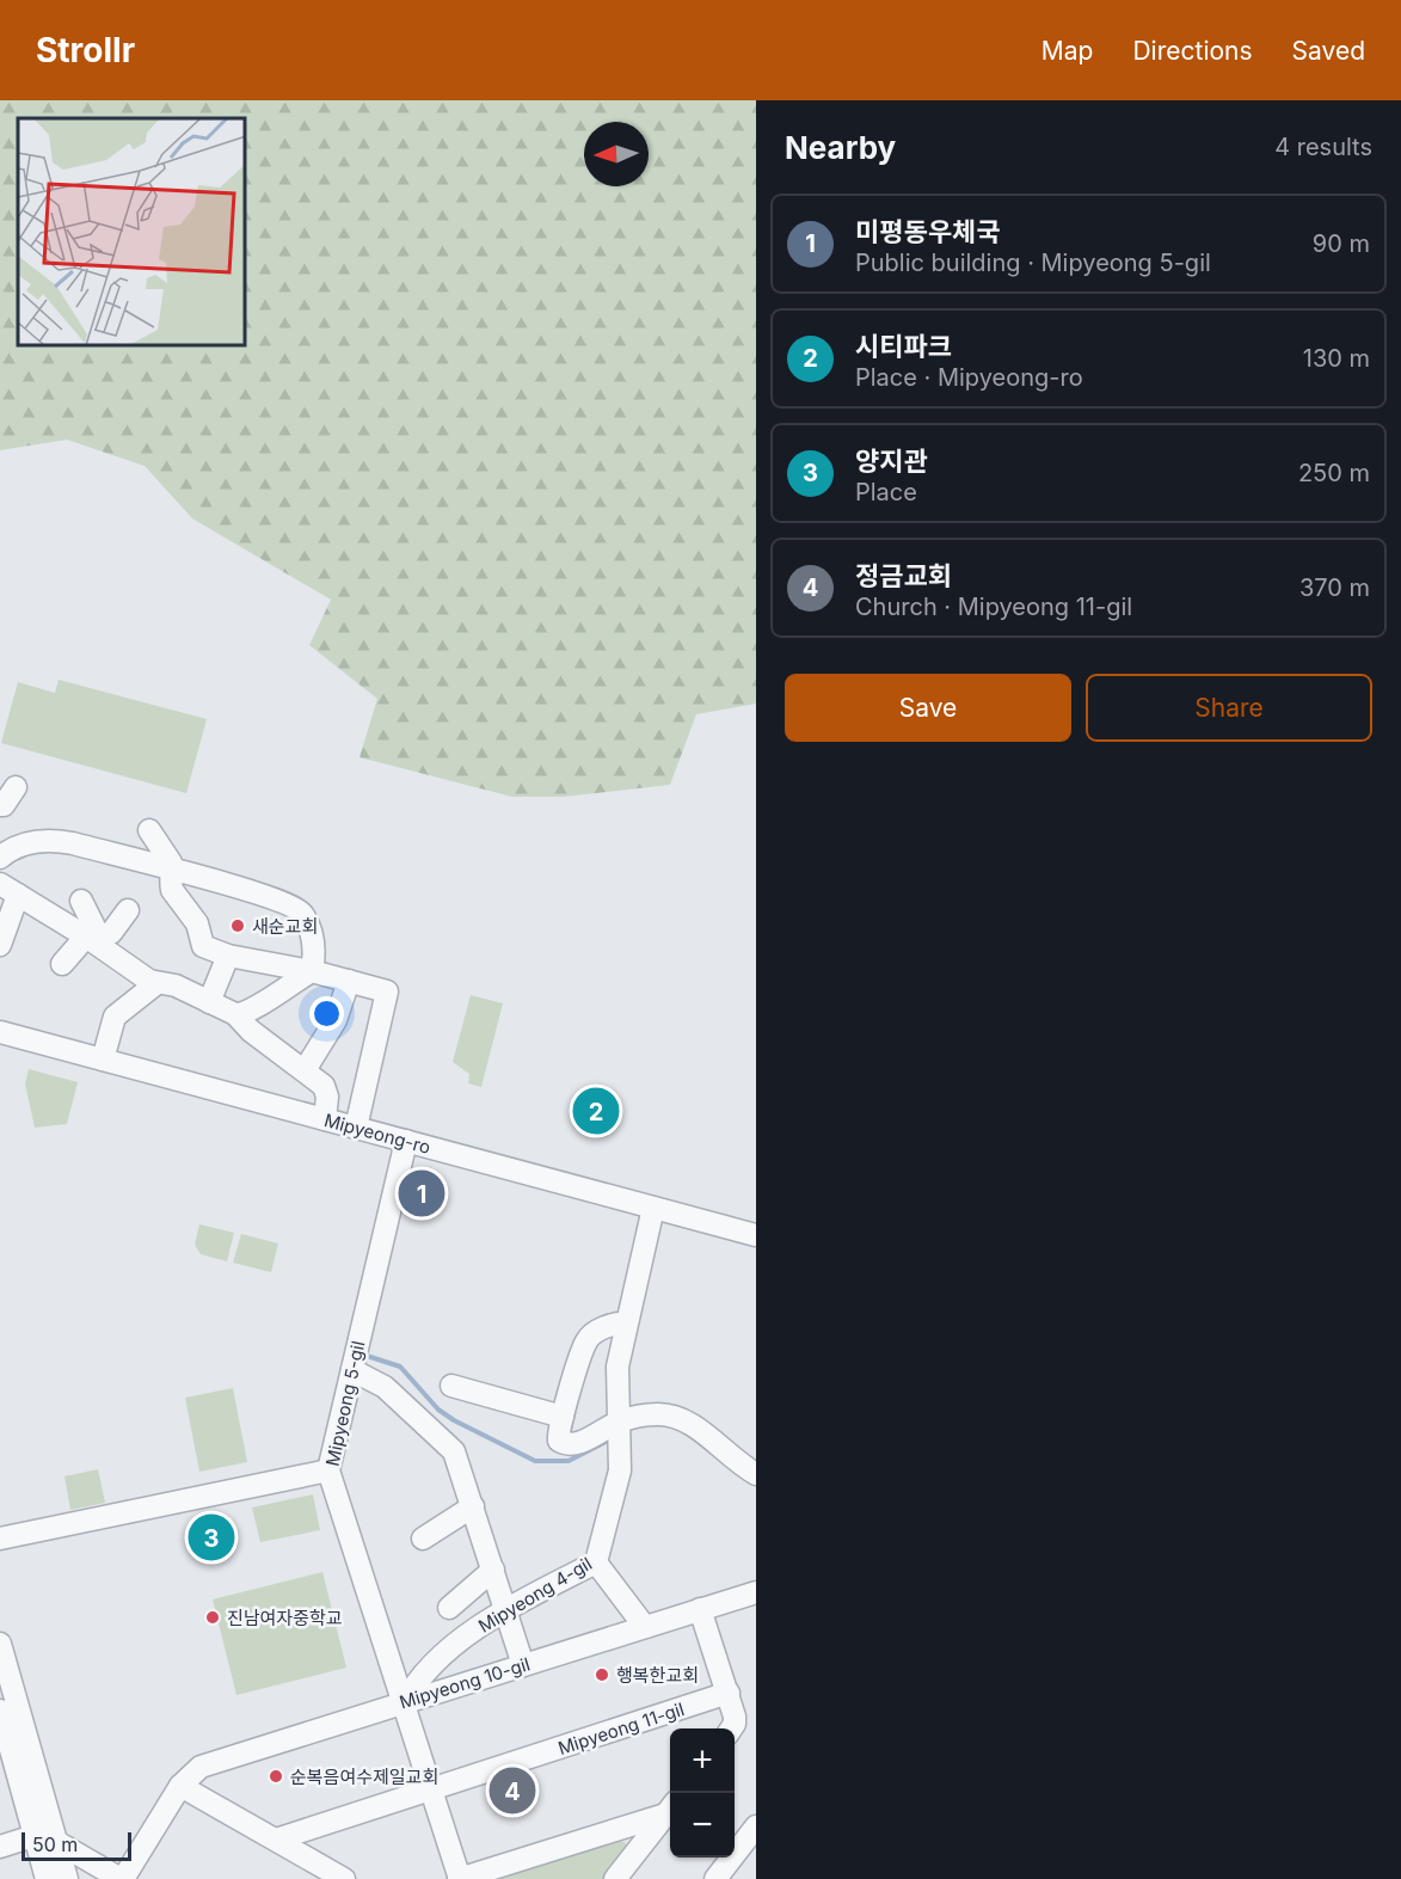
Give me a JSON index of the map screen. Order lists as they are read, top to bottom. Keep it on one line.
{"streets":{"street":["Mipyeong-ro","Mipyeong 5-gil","Mipyeong 4-gil","Mipyeong 10-gil","Mipyeong 11-gil"]},"crossings":[["Mipyeong-ro","Mipyeong 5-gil"],["Mipyeong-ro","Mipyeong 4-gil"],["Mipyeong 5-gil","Mipyeong 4-gil"],["Mipyeong 5-gil","Mipyeong 10-gil"],["Mipyeong 5-gil","Mipyeong 11-gil"],["Mipyeong 4-gil","Mipyeong 10-gil"]],"places":["새순교회","진남여자중학교","행복한교회","순복음여수제일교회"],"scale_bar":"50 m","north":"left","page":{"header":"Strollr","nav":["Map","Directions","Saved"],"heading":["Nearby","4 results"],"list":[{"mark":"1","name":"미평동우체국","note":"Public building · Mipyeong 5-gil","value":"90 m"},{"mark":"2","name":"시티파크","note":"Place · Mipyeong-ro","value":"130 m"},{"mark":"3","name":"양지관","note":"Place","value":"250 m"},{"mark":"4","name":"정금교회","note":"Church · Mipyeong 11-gil","value":"370 m"}],"buttons":["Save","Share"],"pins":["2","1","3","4"],"map_buttons":["+","−"],"scale":"50 m"}}
